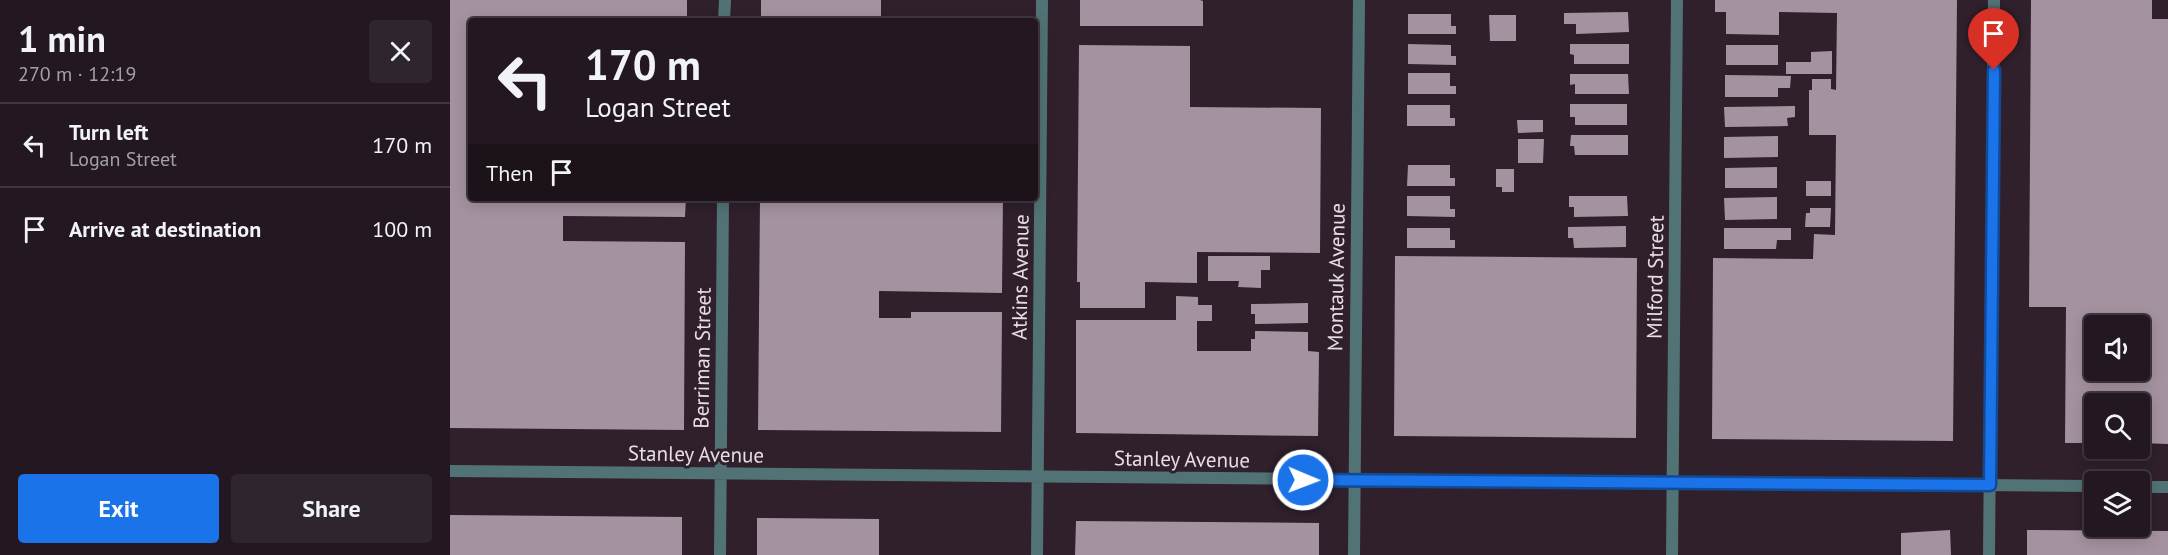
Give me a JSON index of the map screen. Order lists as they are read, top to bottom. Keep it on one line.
{"streets":{"street":["Atkins Avenue","Montauk Avenue","Milford Street","Berriman Street","Stanley Avenue"]},"crossings":[["Atkins Avenue","Stanley Avenue"],["Montauk Avenue","Stanley Avenue"],["Milford Street","Stanley Avenue"],["Berriman Street","Stanley Avenue"]],"page":{"heading":["1 min","270 m · 12:19"],"turn":["170 m","Logan Street"],"list":[{"name":"Turn left","note":"Logan Street","value":"170 m"},{"name":"Arrive at destination","value":"100 m"}],"then":"Then","buttons":["Exit","Share"]}}
